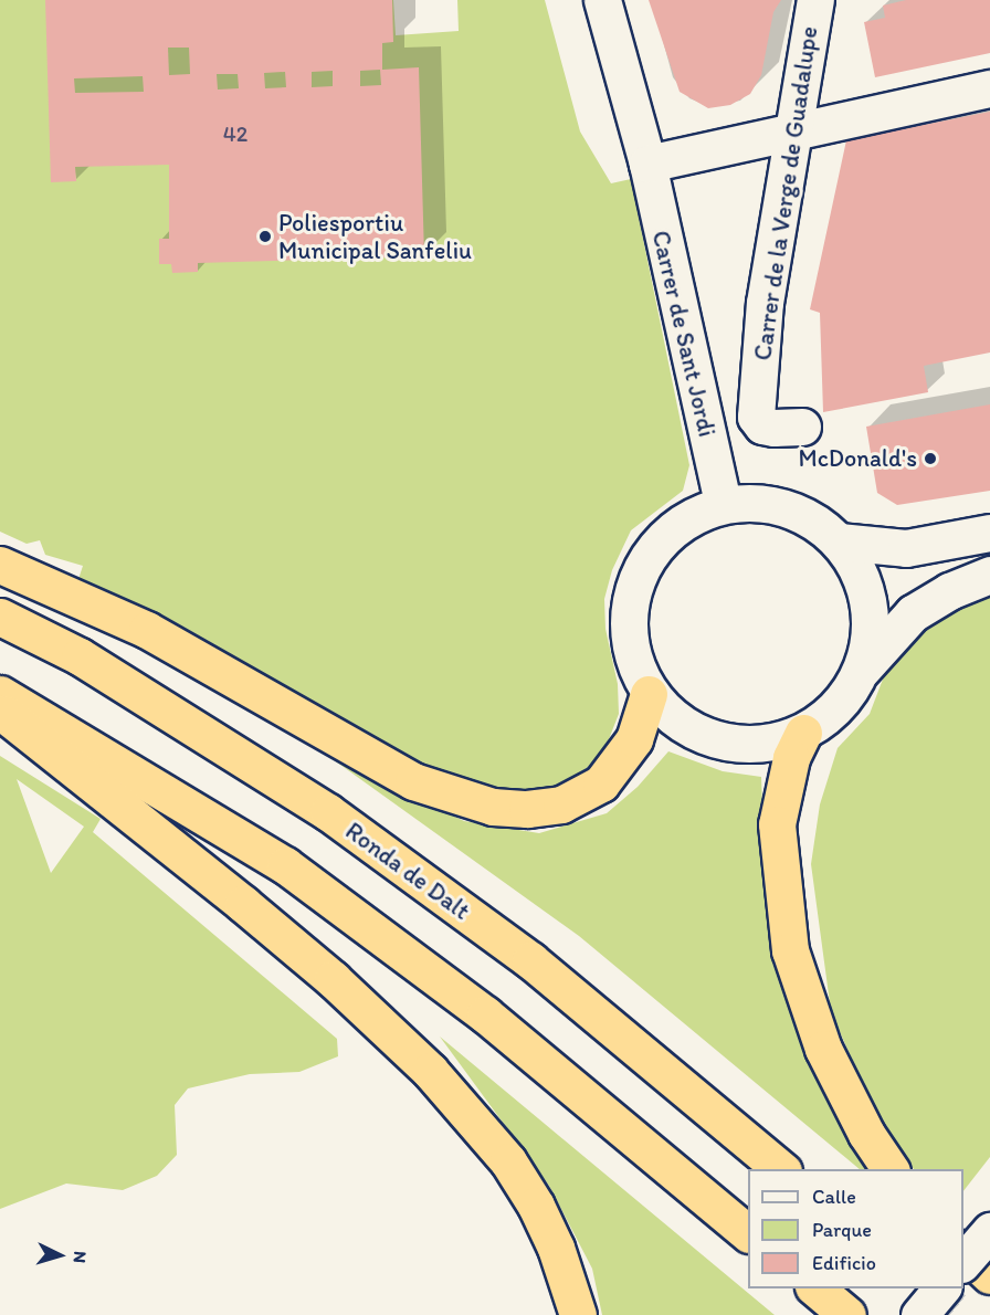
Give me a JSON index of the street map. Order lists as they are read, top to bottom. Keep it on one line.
{"streets":{"highway":["Ronda de Dalt"],"street":["Carrer de la Verge de Guadalupe","Carrer de Sant Jordi"]},"places":["Poliesportiu Municipal Sanfeliu","McDonald's"],"house_numbers":["42"],"legend":["Calle","Parque","Edificio"],"north":"right"}
